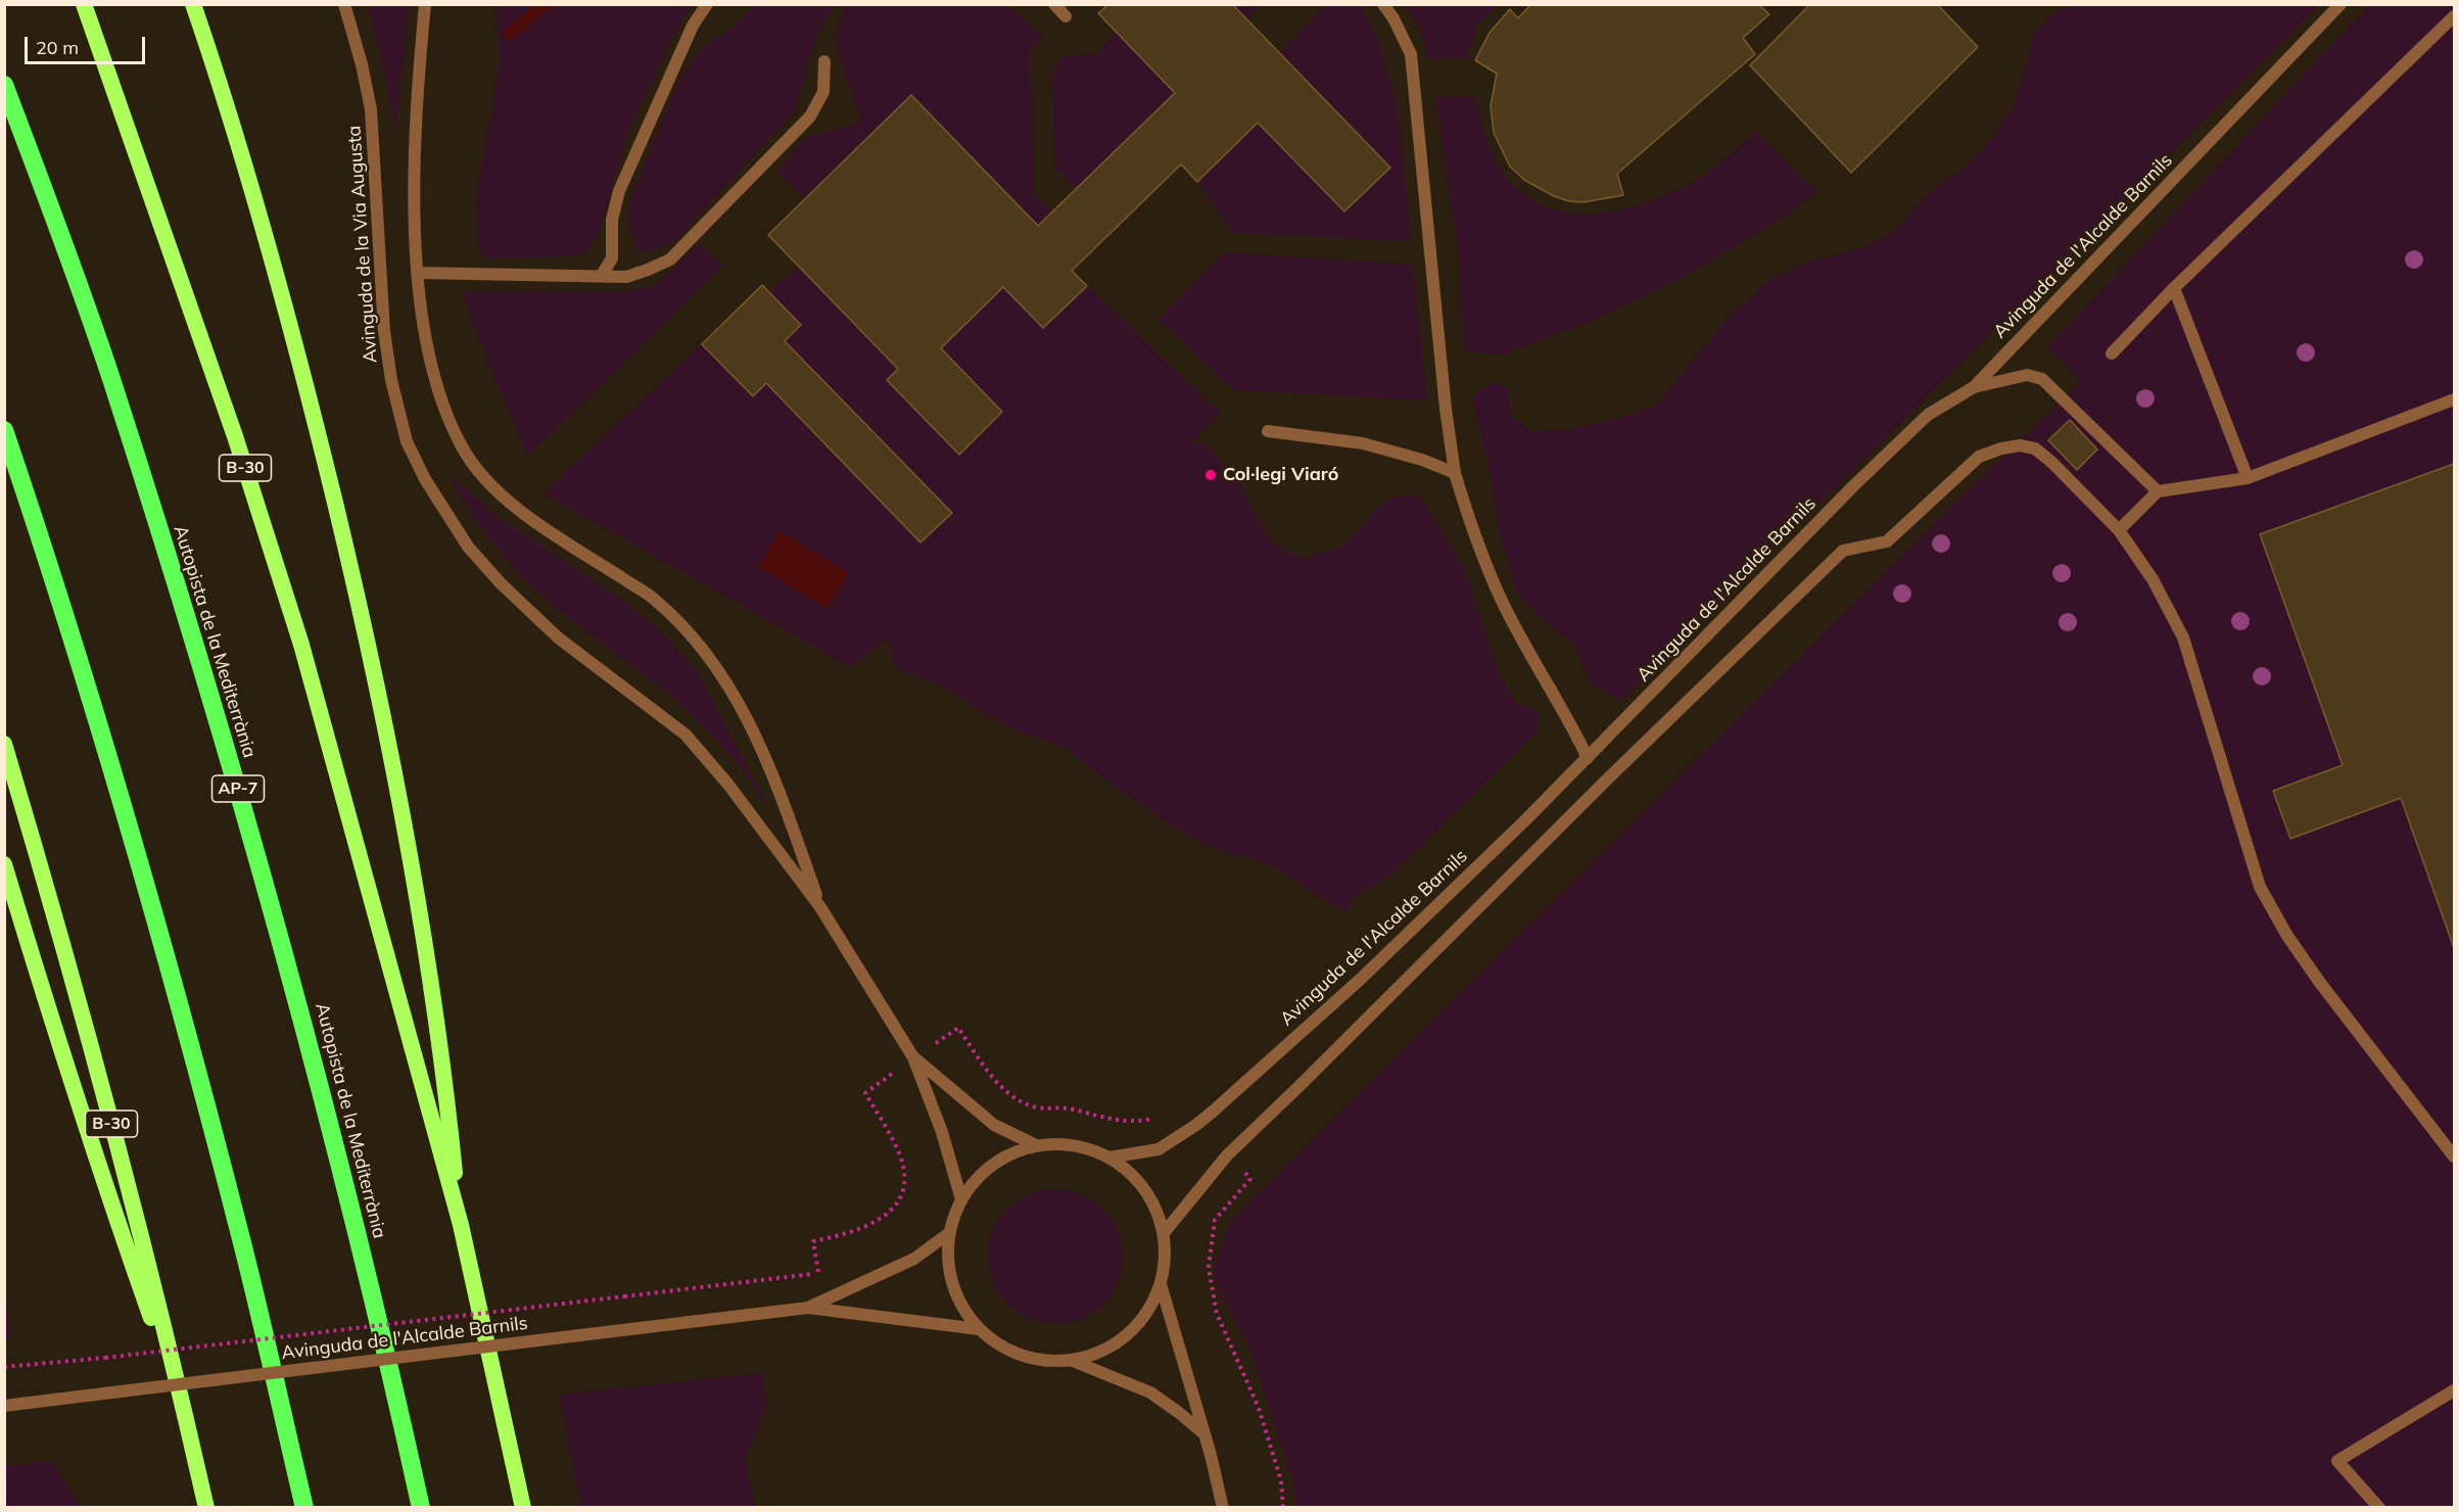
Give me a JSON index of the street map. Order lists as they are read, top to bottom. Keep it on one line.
{"streets":{"highway":["B-30","Autopista de la Mediterrània","AP-7"],"street":["Avinguda de la Via Augusta","Avinguda de l'Alcalde Barnils"]},"crossings":[["Avinguda de la Via Augusta","Avinguda de l'Alcalde Barnils"]],"places":["Col·legi Viaró"],"scale_bar":"20 m"}
